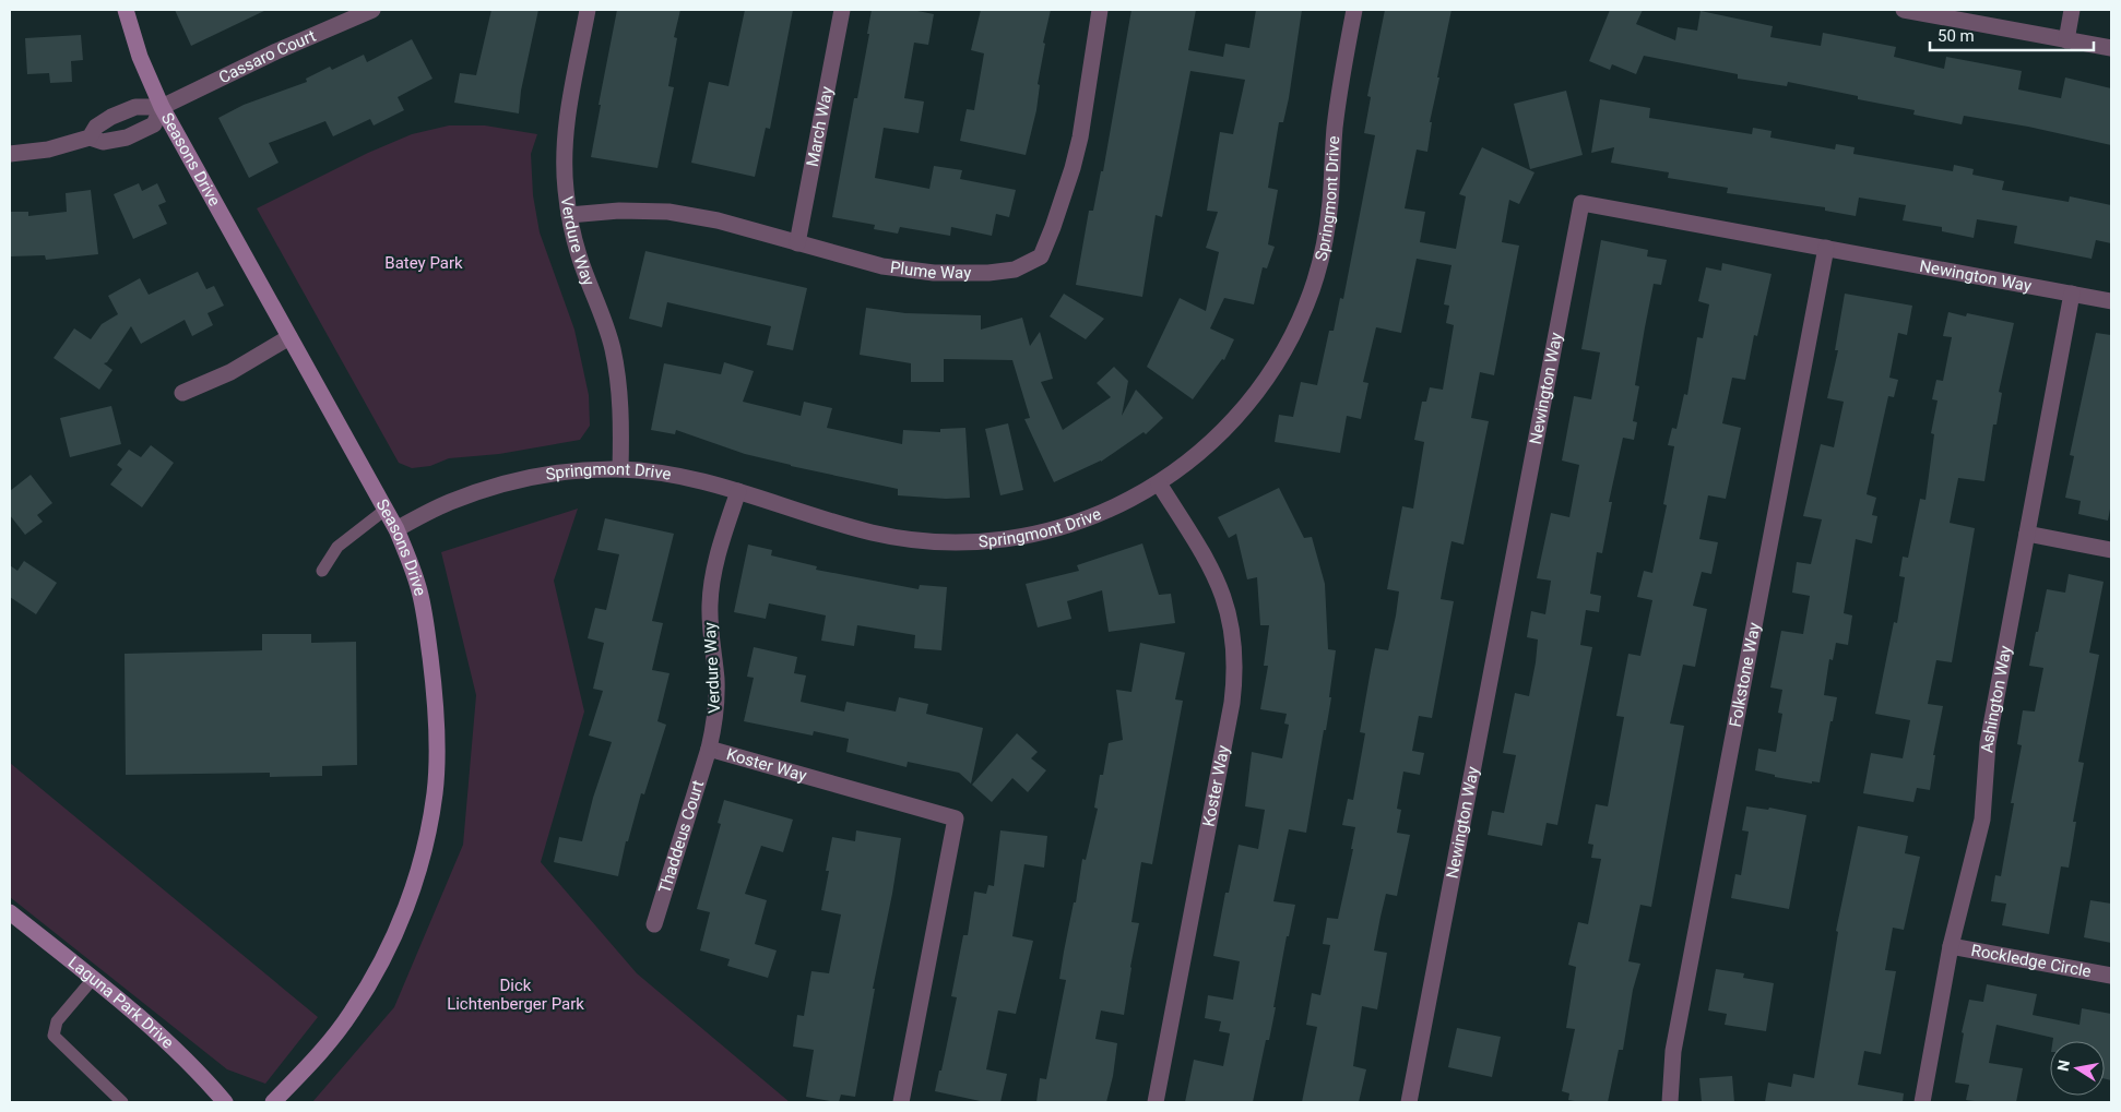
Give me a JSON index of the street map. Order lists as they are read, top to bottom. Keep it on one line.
{"streets":{"street":["Cassaro Court","March Way","Seasons Drive","Springmont Drive","Verdure Way","Plume Way","Newington Way","Folkstone Way","Ashington Way","Koster Way","Thaddeus Court","Rockledge Circle","Laguna Park Drive"]},"crossings":[["Cassaro Court","Seasons Drive"],["March Way","Plume Way"],["Seasons Drive","Springmont Drive"],["Springmont Drive","Verdure Way"],["Springmont Drive","Koster Way"],["Verdure Way","Plume Way"],["Verdure Way","Koster Way"],["Verdure Way","Thaddeus Court"],["Newington Way","Folkstone Way"],["Newington Way","Ashington Way"],["Ashington Way","Rockledge Circle"],["Koster Way","Thaddeus Court"]],"parks":["Batey Park","Dick Lichtenberger Park"],"scale_bar":"50 m","north":"left"}
